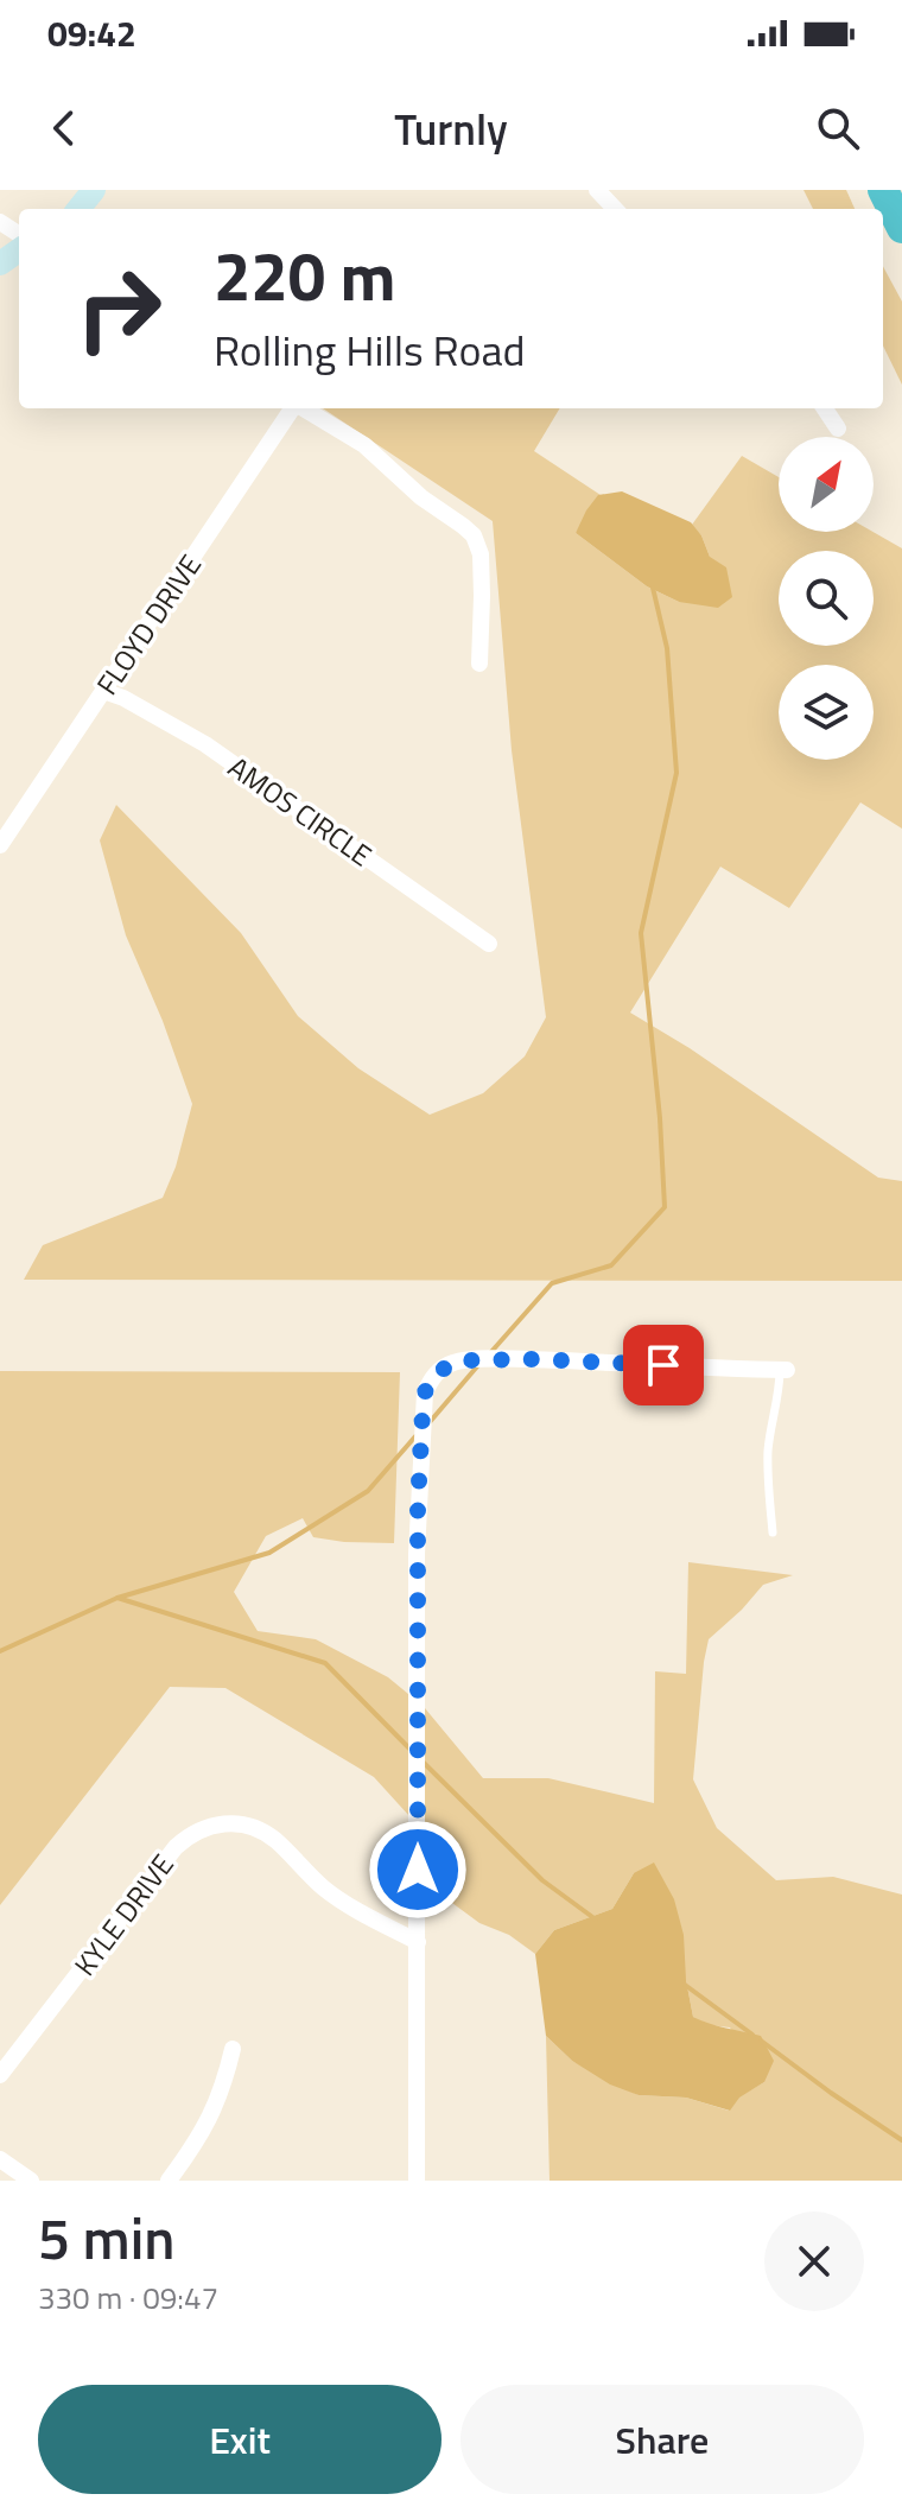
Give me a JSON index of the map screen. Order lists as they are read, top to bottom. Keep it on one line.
{"streets":{"street":["FLOYD DRIVE","AMOS CIRCLE","KYLE DRIVE"]},"crossings":[["FLOYD DRIVE","AMOS CIRCLE"]],"north":"top right","page":{"status":"09:42","header":"Turnly","turn":["220 m","Rolling Hills Road"],"heading":["5 min","330 m · 09:47"],"buttons":["Exit","Share"]}}
